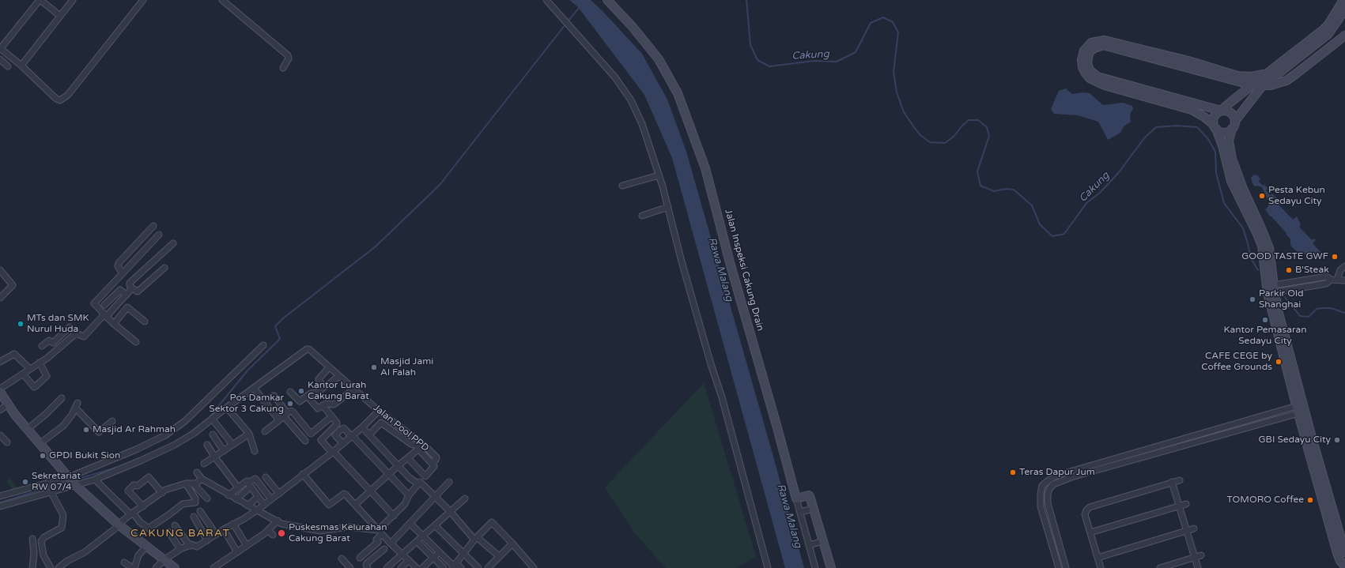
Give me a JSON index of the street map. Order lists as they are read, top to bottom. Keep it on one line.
{"streets":{"street":["Jalan Inspeksi Cakung Drain","Jalan Pool PPD"]},"districts":["CAKUNG BARAT"],"water":["Cakung","Rawa Malang"],"places":["Pesta Kebun Sedayu City","GOOD TASTE GWF","B'Steak","Parkir Old Shanghai","Kantor Pemasaran Sedayu City","MTs dan SMK Nurul Huda","CAFE CEGE by Coffee Grounds","Masjid Jami Al Falah","Kantor Lurah Cakung Barat","Pos Damkar Sektor 3 Cakung","Masjid Ar Rahmah","GBI Sedayu City","GPDI Bukit Sion","Teras Dapur Jum","Sekretariat RW 07/4","TOMORO Coffee","Puskesmas Kelurahan Cakung Barat"]}
